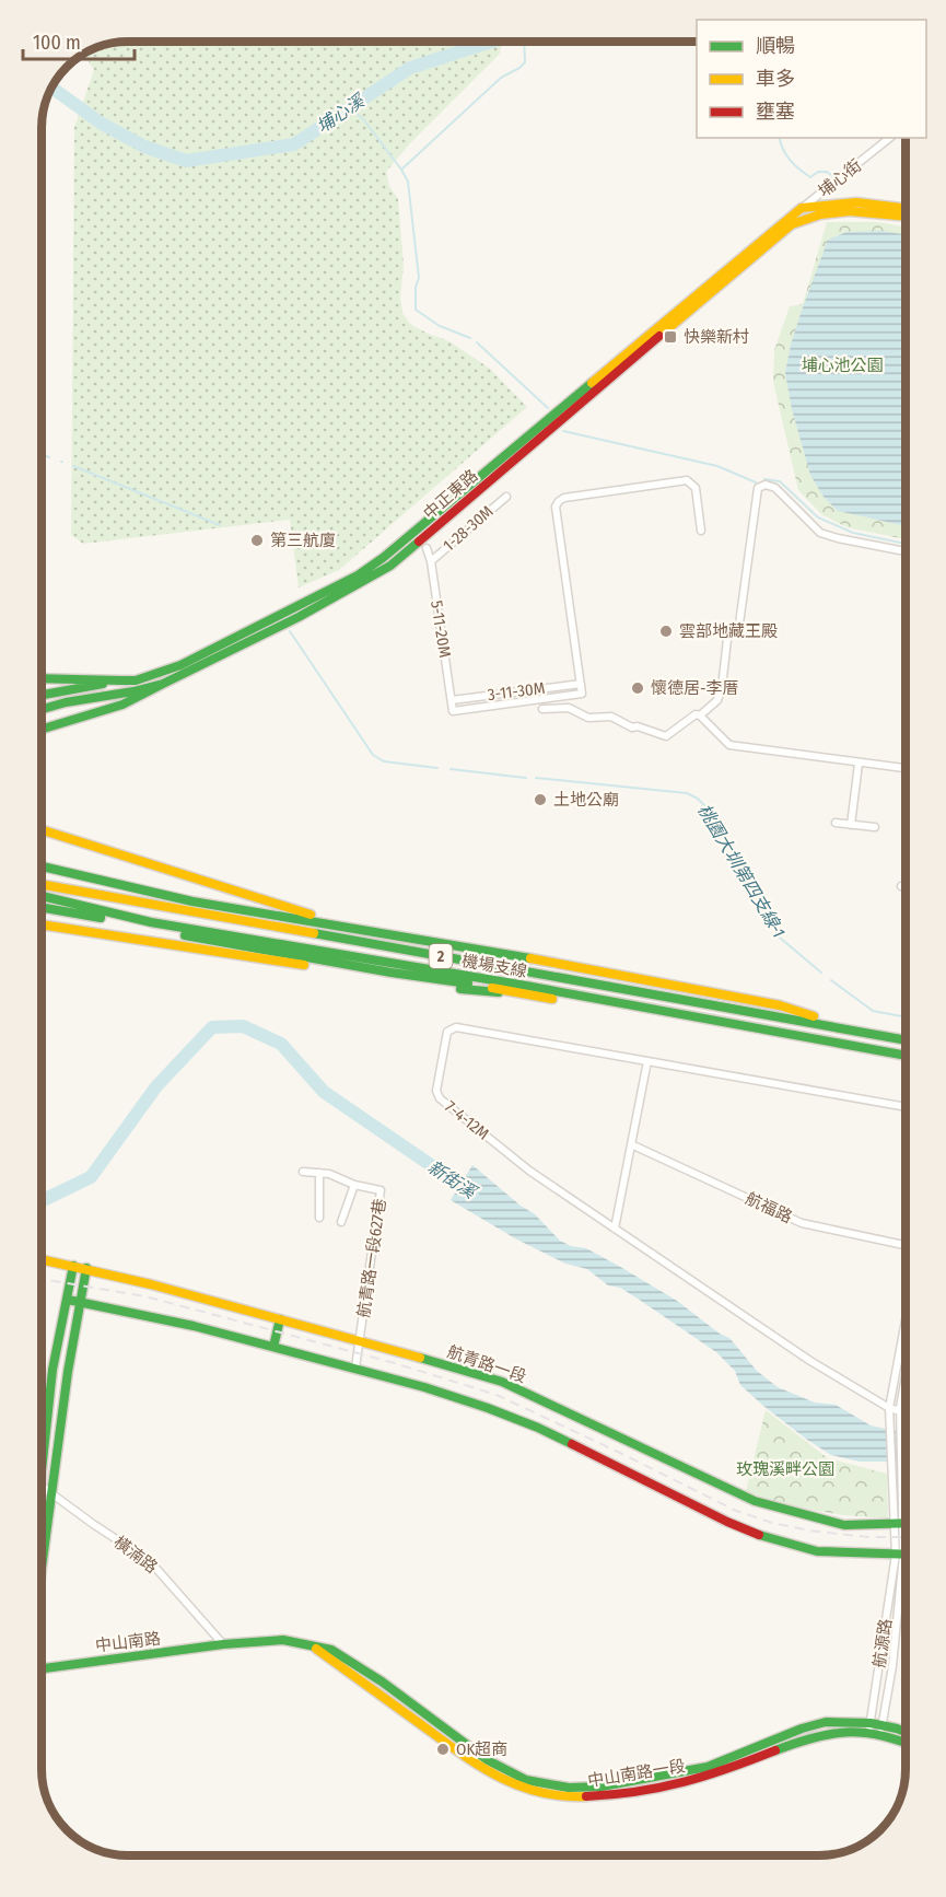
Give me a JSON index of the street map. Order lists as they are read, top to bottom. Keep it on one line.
{"streets":{"main road":["中正東路","2","機場支線","航青路一段","中山南路","中山南路一段"],"street":["埔心街","1-28-30M","5-11-20M","3-11-30M","7-4-12M","航福路","航青路一段627巷","橫湳路","航源路"]},"crossings":[["埔心街","中正東路"],["1-28-30M","5-11-20M"],["5-11-20M","3-11-30M"],["7-4-12M","航源路"],["航青路一段627巷","航青路一段"],["航青路一段","航源路"],["橫湳路","中山南路"],["橫湳路","中山南路一段"],["中山南路","中山南路一段"],["航源路","中山南路一段"]],"water":["埔心溪","桃園大圳第四支線-1","新街溪"],"parks":["埔心池公園","玫瑰溪畔公園"],"places":{"transit":["快樂新村"],"other":["第三航廈","雲部地藏王殿","懷德居-李厝","土地公廟","OK超商"]},"legend":["順暢","車多","壅塞"],"scale_bar":"100 m"}
